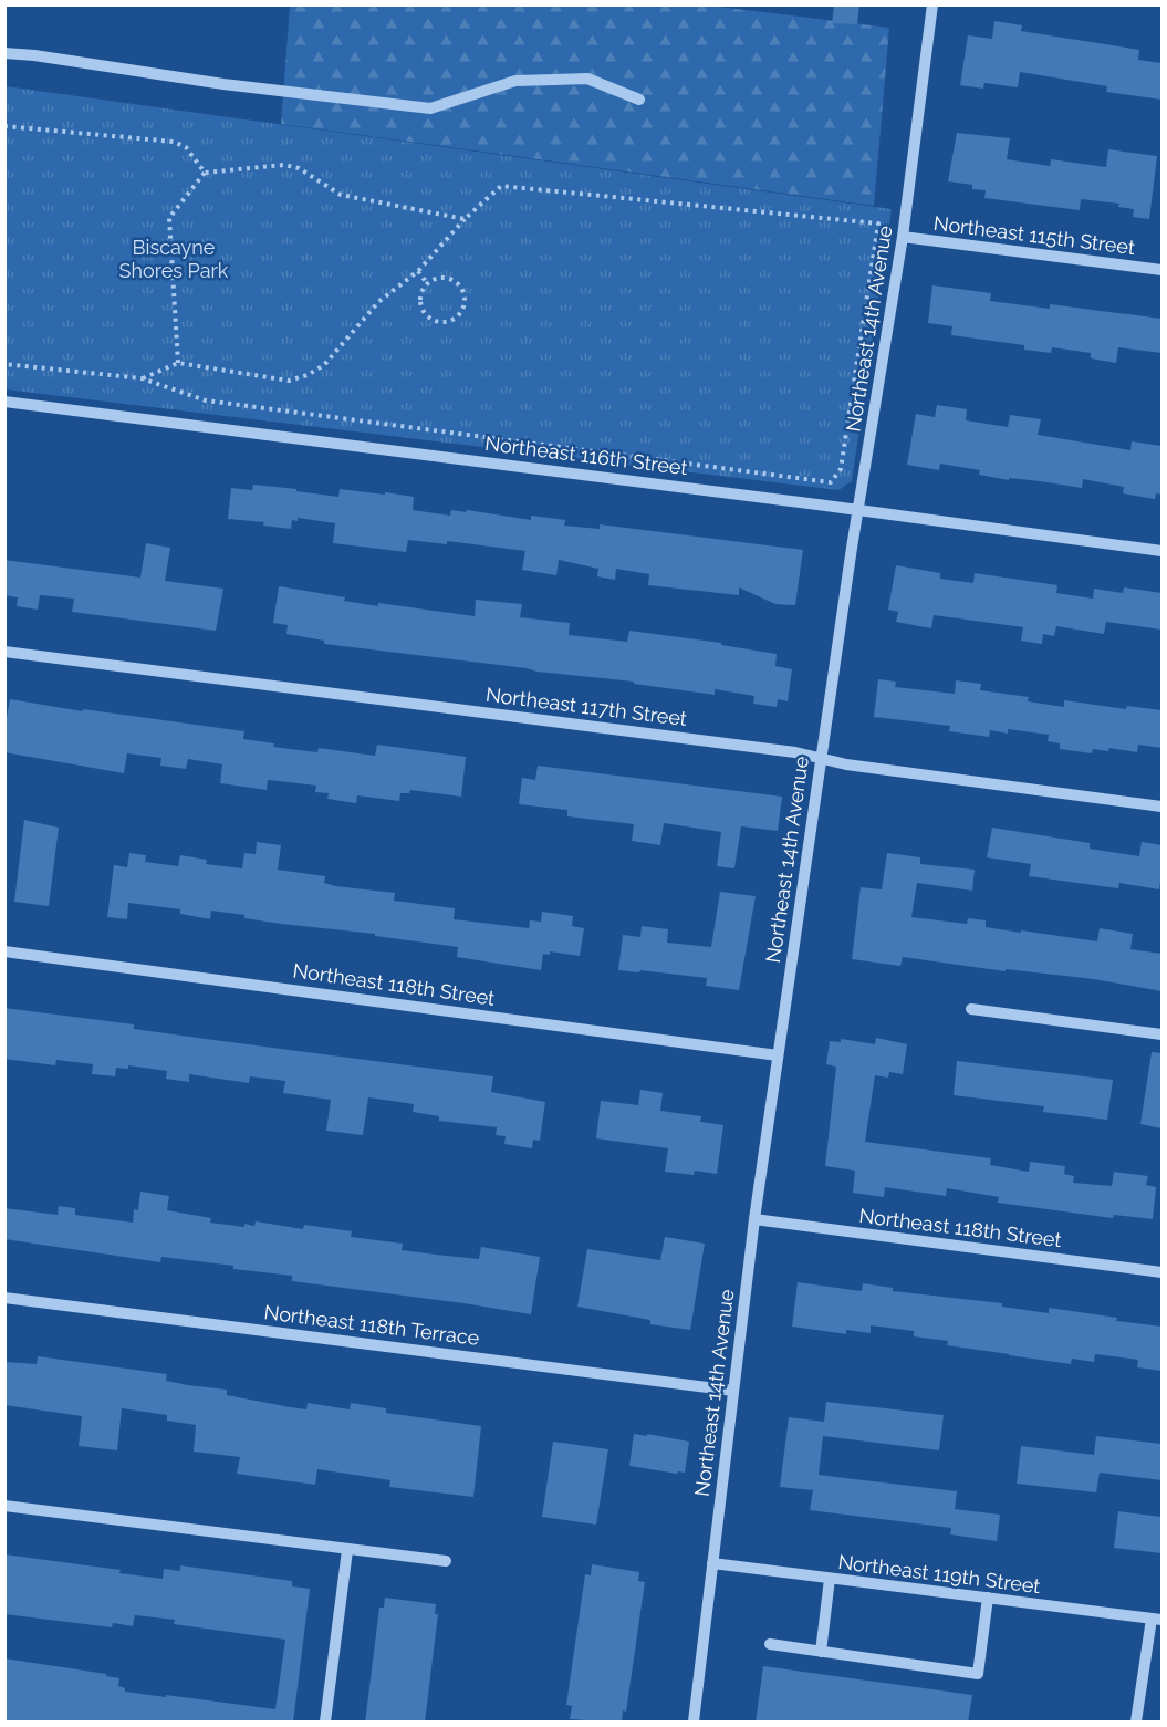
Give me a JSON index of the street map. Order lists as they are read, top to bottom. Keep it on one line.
{"streets":{"street":["Northeast 115th Street","Northeast 14th Avenue","Northeast 116th Street","Northeast 117th Street","Northeast 118th Street","Northeast 118th Terrace","Northeast 119th Street"]},"crossings":[["Northeast 115th Street","Northeast 14th Avenue"],["Northeast 14th Avenue","Northeast 116th Street"],["Northeast 14th Avenue","Northeast 117th Street"],["Northeast 14th Avenue","Northeast 118th Street"],["Northeast 14th Avenue","Northeast 118th Terrace"],["Northeast 14th Avenue","Northeast 119th Street"]],"parks":["Biscayne Shores Park"]}
